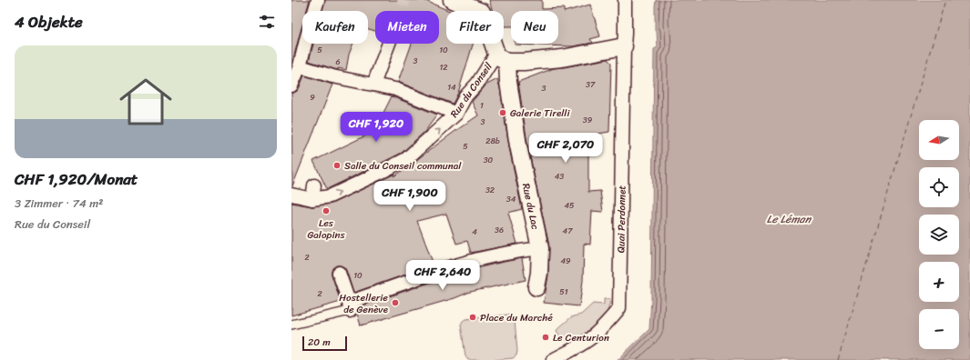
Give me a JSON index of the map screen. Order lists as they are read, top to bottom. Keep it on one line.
{"streets":{"street":["Rue du Conseil","Rue du Lac","Quai Perdonnet"]},"crossings":[["Rue du Conseil","Rue du Lac"]],"water":["Le Léman"],"places":["Galerie Tirelli","Salle du Conseil communal","Les Galopins","Hostellerie de Genève","Place du Marché","Le Centurion"],"house_numbers":["5","10","3","6","12","37","14","3","9","1","39","3","28b","5","30","43","32","34","45","36","47","4","2","49","10","51","2"],"scale_bar":"20 m","north":"left","page":{"heading":"4 Objekte","chip":["Kaufen","Mieten","Filter","Neu"],"list":[{"name":"CHF 1,920/Monat","note":"3 Zimmer · 74 m² · Rue du Conseil"}],"price":["CHF 1,920","CHF 2,070","CHF 1,900","CHF 2,640"],"map_buttons":["+","−"],"scale":"20 m"}}
